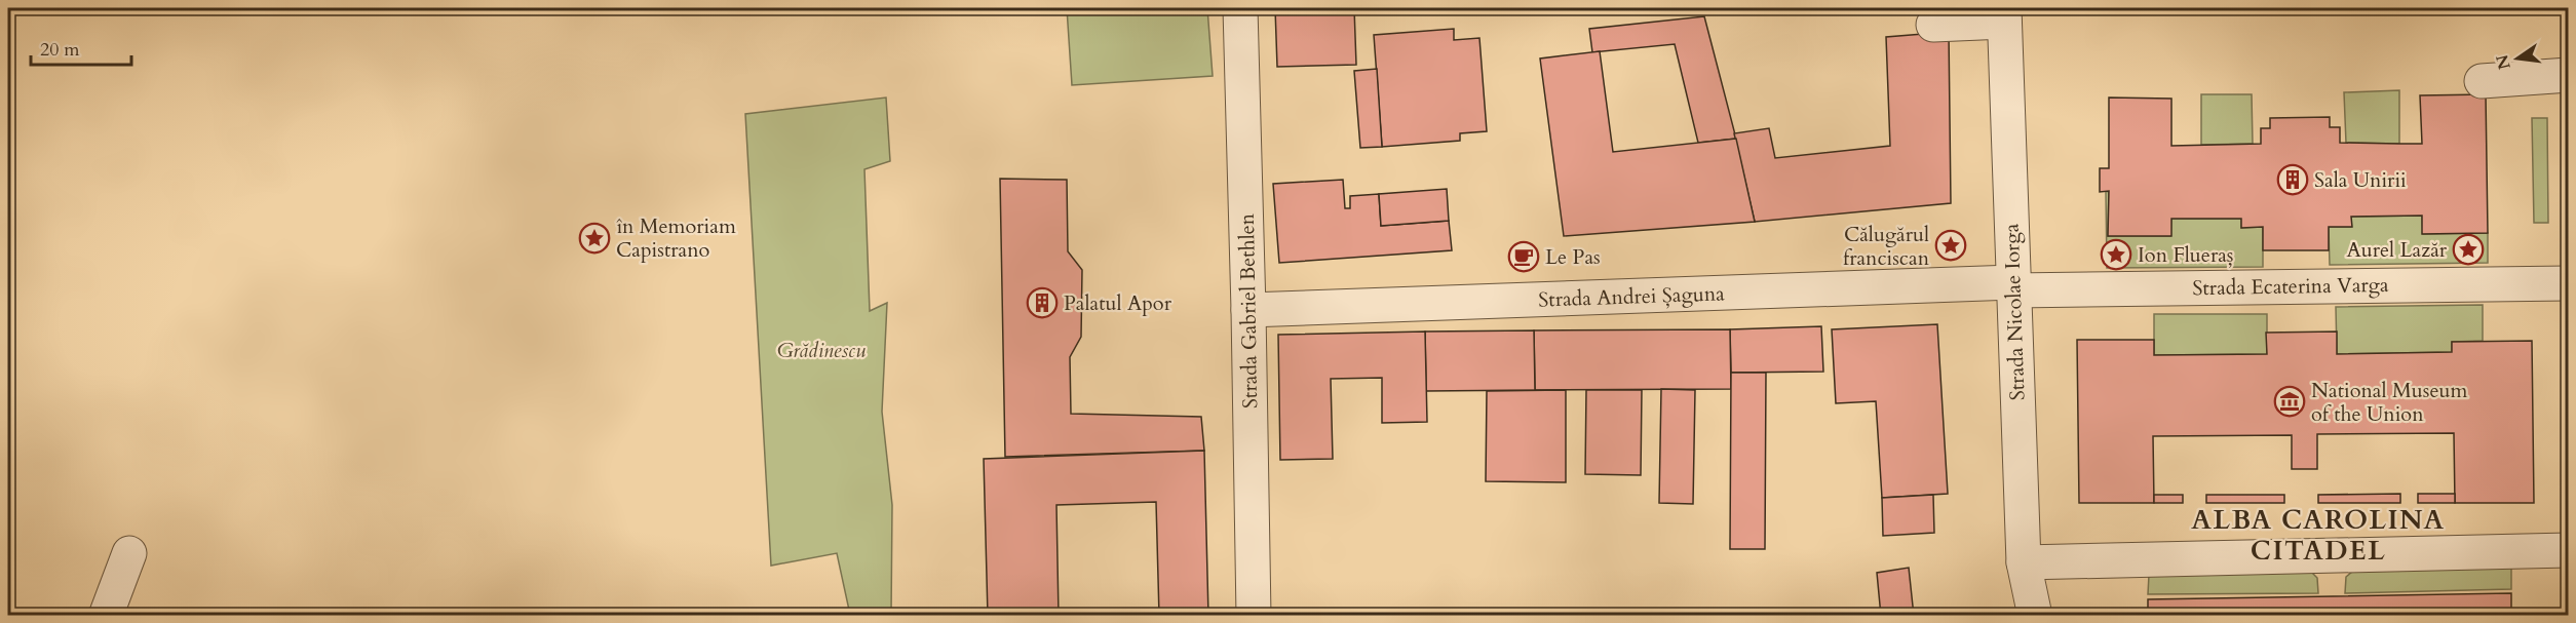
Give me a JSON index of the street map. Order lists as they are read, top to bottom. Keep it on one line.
{"streets":{"street":["Strada Ecaterina Varga","Strada Andrei Șaguna","Strada Gabriel Bethlen","Strada Nicolae Iorga"]},"crossings":[["Strada Ecaterina Varga","Strada Andrei Șaguna"],["Strada Ecaterina Varga","Strada Nicolae Iorga"],["Strada Andrei Șaguna","Strada Gabriel Bethlen"],["Strada Andrei Șaguna","Strada Nicolae Iorga"]],"districts":["ALBA CAROLINA CITADEL"],"parks":["Grădinescu"],"places":{"building":["Sala Unirii","Palatul Apor"],"place":["în Memoriam Capistrano","Călugărul franciscan","Aurel Lazăr","Ion Flueraș"],"cafe":["Le Pas"],"museum":["National Museum of the Union"]},"scale_bar":"20 m","north":"left"}
